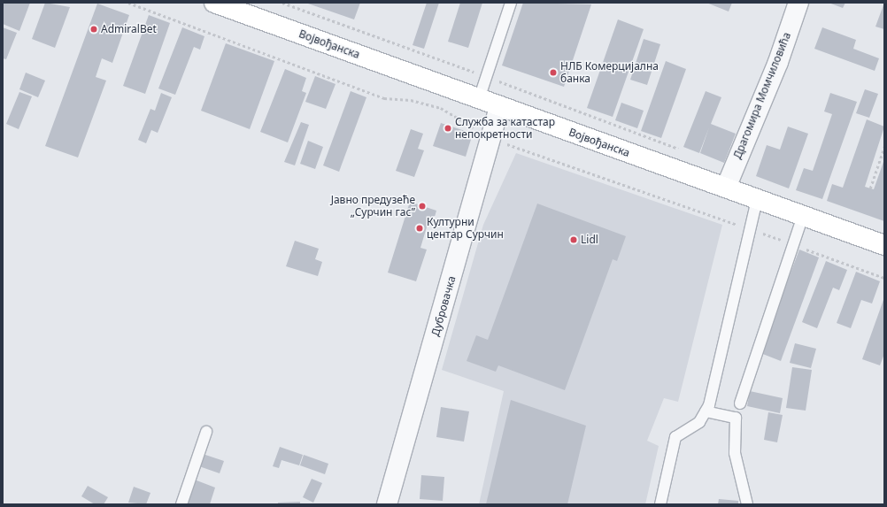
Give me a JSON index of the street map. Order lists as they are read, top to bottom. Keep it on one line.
{"streets":{"main road":["Војвођанска"],"street":["Драгомира Момчиловића","Дубровачка"]},"crossings":[["Војвођанска","Драгомира Момчиловића"],["Војвођанска","Дубровачка"]],"places":["AdmiralBet","НЛБ Комерцијална банка","Служба за катастар непокретности","Јавно предузеће „Сурчин гас”","Културни центар Сурчин","Lidl"]}
